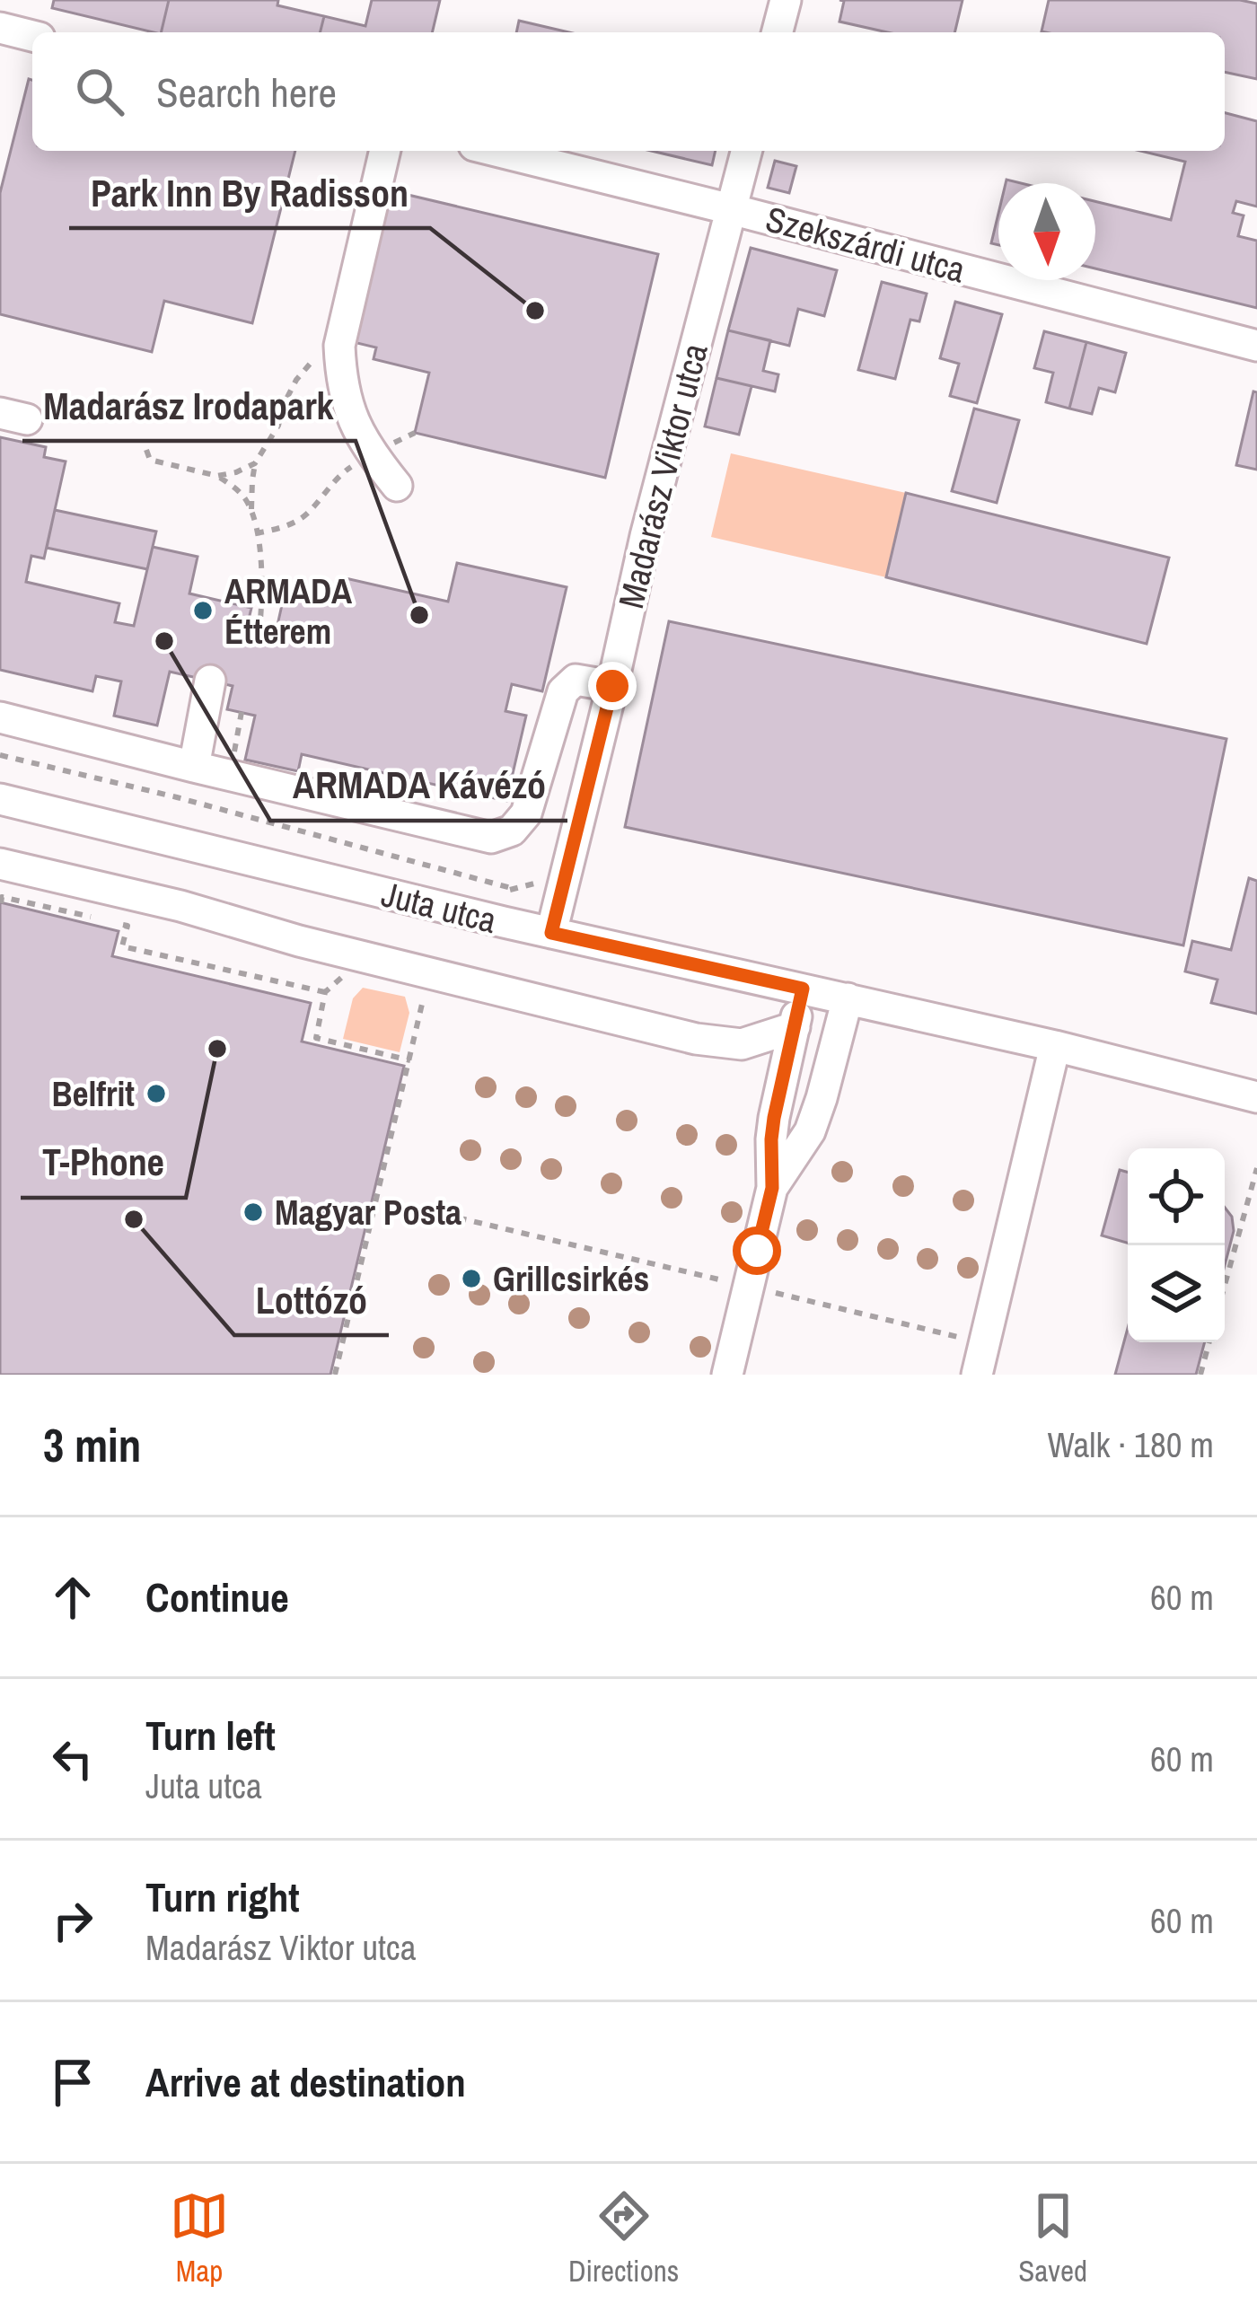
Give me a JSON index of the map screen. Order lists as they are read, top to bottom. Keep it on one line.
{"streets":{"street":["Szekszárdi utca","Madarász Viktor utca","Juta utca"]},"crossings":[["Szekszárdi utca","Madarász Viktor utca"],["Madarász Viktor utca","Juta utca"]],"places":["Park Inn By Radisson","ARMADA Étterem","Madarász Irodapark","ARMADA Kávézó","T-Phone","Belfrit","Magyar Posta","Lottózó","Grillcsirkés"],"north":"bottom","page":{"search":"Search here","heading":["3 min","Walk · 180 m"],"list":[["Continue","60 m"],["Turn left","Juta utca","60 m"],["Turn right","Madarász Viktor utca","60 m"],"Arrive at destination"],"nav":["Map","Directions","Saved"]}}
